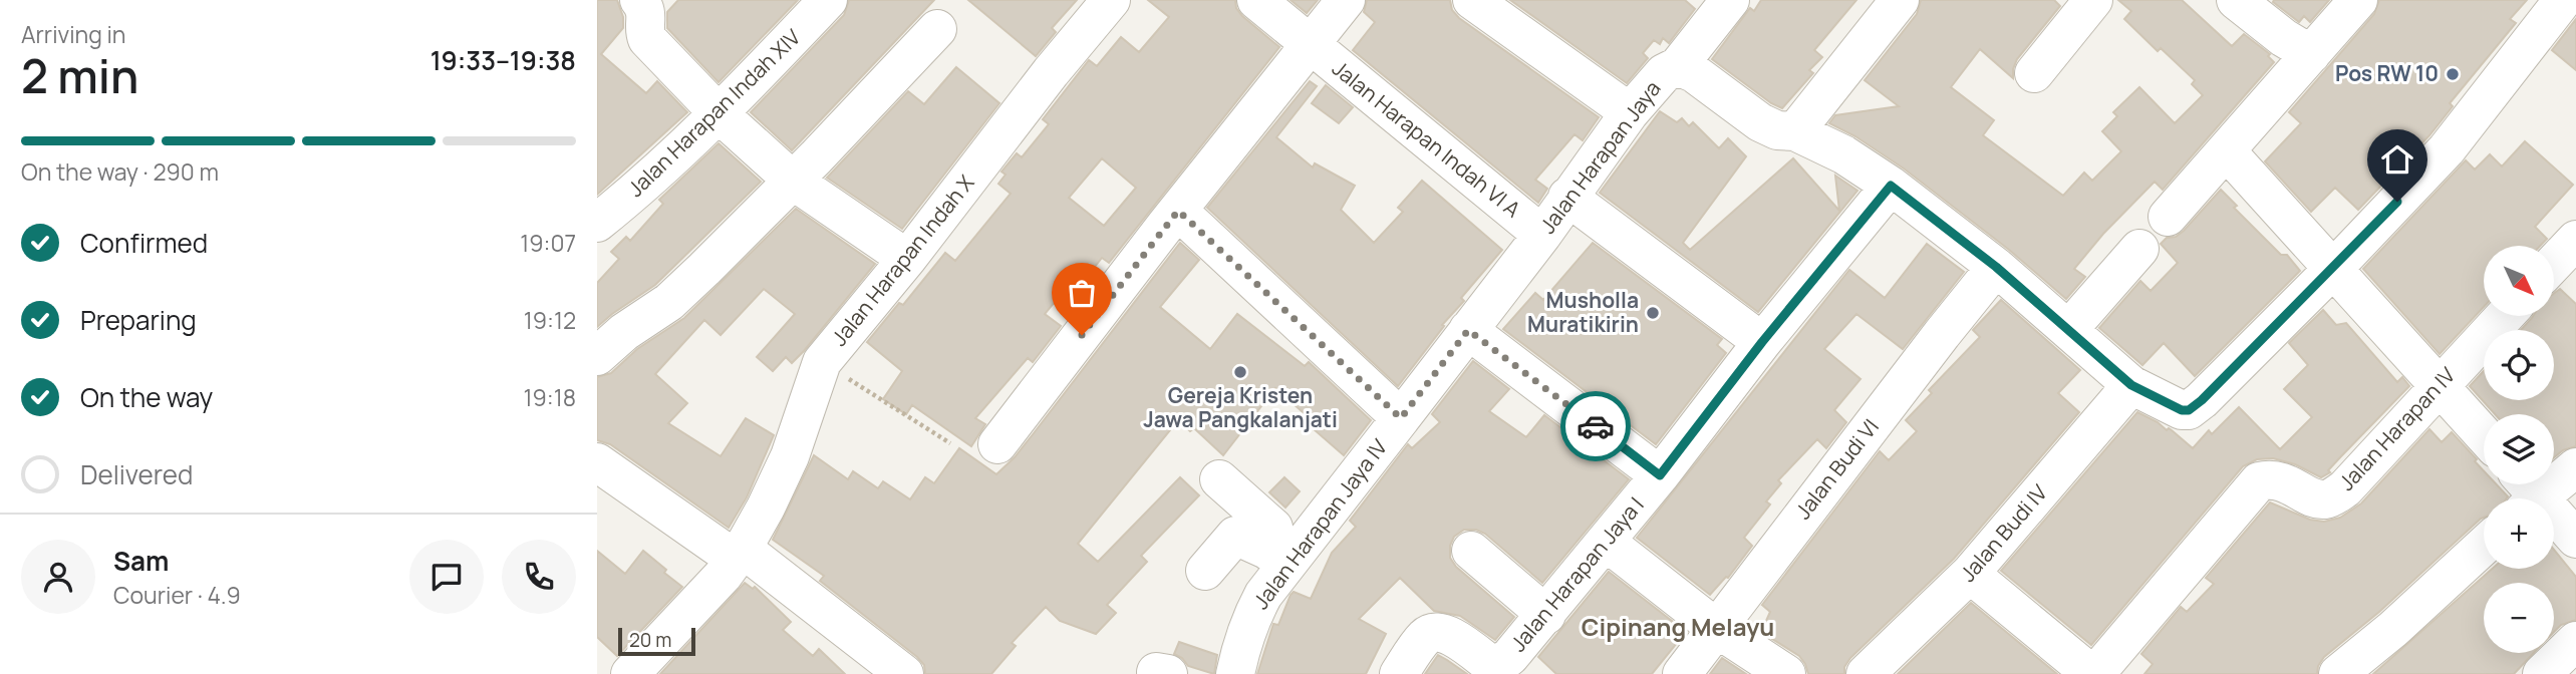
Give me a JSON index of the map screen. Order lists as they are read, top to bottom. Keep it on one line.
{"streets":{"street":["Jalan Harapan Indah XIV","Jalan Harapan Indah VI A","Jalan Harapan Jaya","Jalan Harapan Indah X","Jalan Harapan IV","Jalan Budi VI","Jalan Harapan Jaya IV","Jalan Budi IV","Jalan Harapan Jaya I"]},"crossings":[["Jalan Harapan Indah VI A","Jalan Harapan Jaya"],["Jalan Harapan Jaya","Jalan Budi VI"],["Jalan Harapan Jaya","Jalan Harapan Jaya IV"],["Jalan Harapan Jaya","Jalan Budi IV"],["Jalan Harapan Jaya","Jalan Harapan Jaya I"]],"districts":["Cipinang Melayu"],"places":["Pos RW 10","Musholla Muratikirin","Gereja Kristen Jawa Pangkalanjati"],"scale_bar":"20 m","north":"bottom right","page":{"heading":["2 min","Arriving in","19:33–19:38"],"panel":["Sam","Courier · 4.9"],"bar":"On the way · 290 m","list":[["Confirmed","19:07"],["Preparing","19:12"],["On the way","19:18"],"Delivered"],"map_buttons":["+","−"],"scale":"20 m"}}
